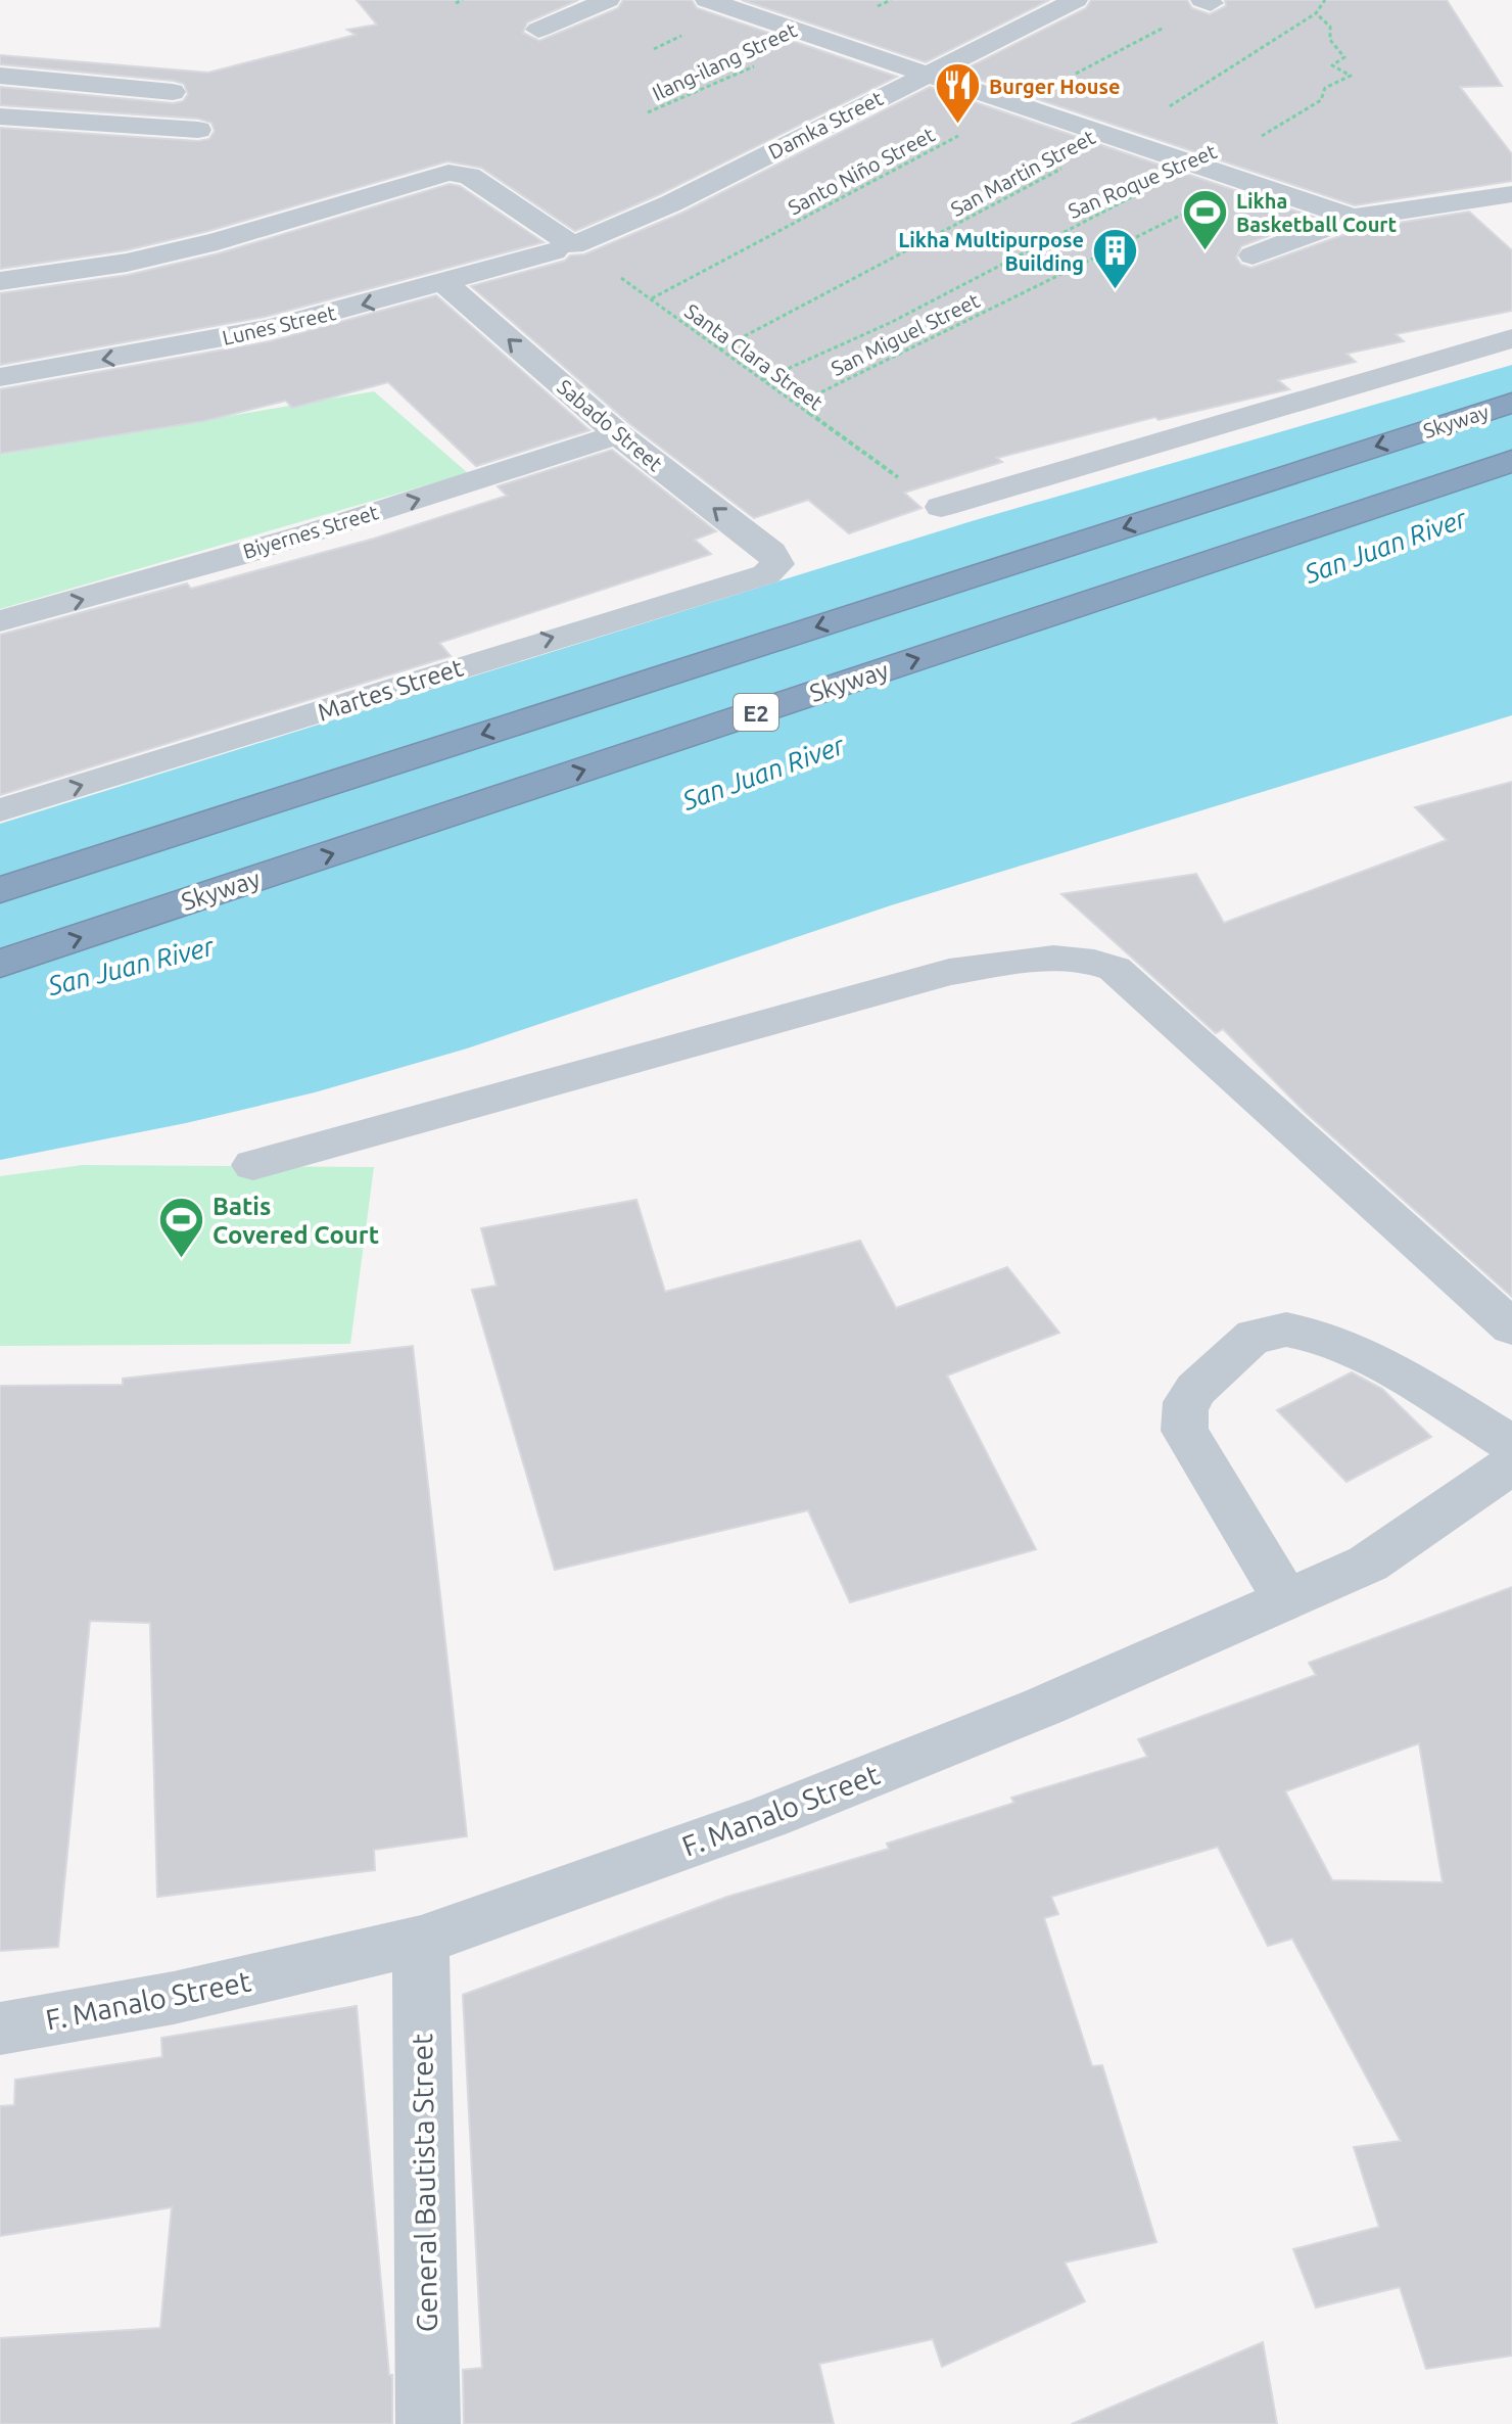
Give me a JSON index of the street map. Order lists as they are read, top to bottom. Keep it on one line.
{"streets":{"highway":["Skyway","E2"],"street":["Damka Street","Lunes Street","Sabado Street","Biyernes Street","Martes Street","F. Manalo Street","General Bautista Street"],"path":["Ilang-ilang Street","Santo Niño Street","San Martin Street","San Roque Street","San Miguel Street","Santa Clara Street"]},"crossings":[["Damka Street","Lunes Street"],["Damka Street","Santa Clara Street"],["Santo Niño Street","Santa Clara Street"],["San Martin Street","San Roque Street"],["San Martin Street","Santa Clara Street"],["San Roque Street","Santa Clara Street"],["Lunes Street","Santa Clara Street"],["Lunes Street","Sabado Street"],["San Miguel Street","Santa Clara Street"],["Sabado Street","Biyernes Street"],["Sabado Street","Martes Street"],["F. Manalo Street","General Bautista Street"]],"one_way":["Sabado Street","Martes Street"],"water":["San Juan River"],"places":{"restaurant":["Burger House"],"sports":["Likha Basketball Court","Batis Covered Court"],"building":["Likha Multipurpose Building"]}}
